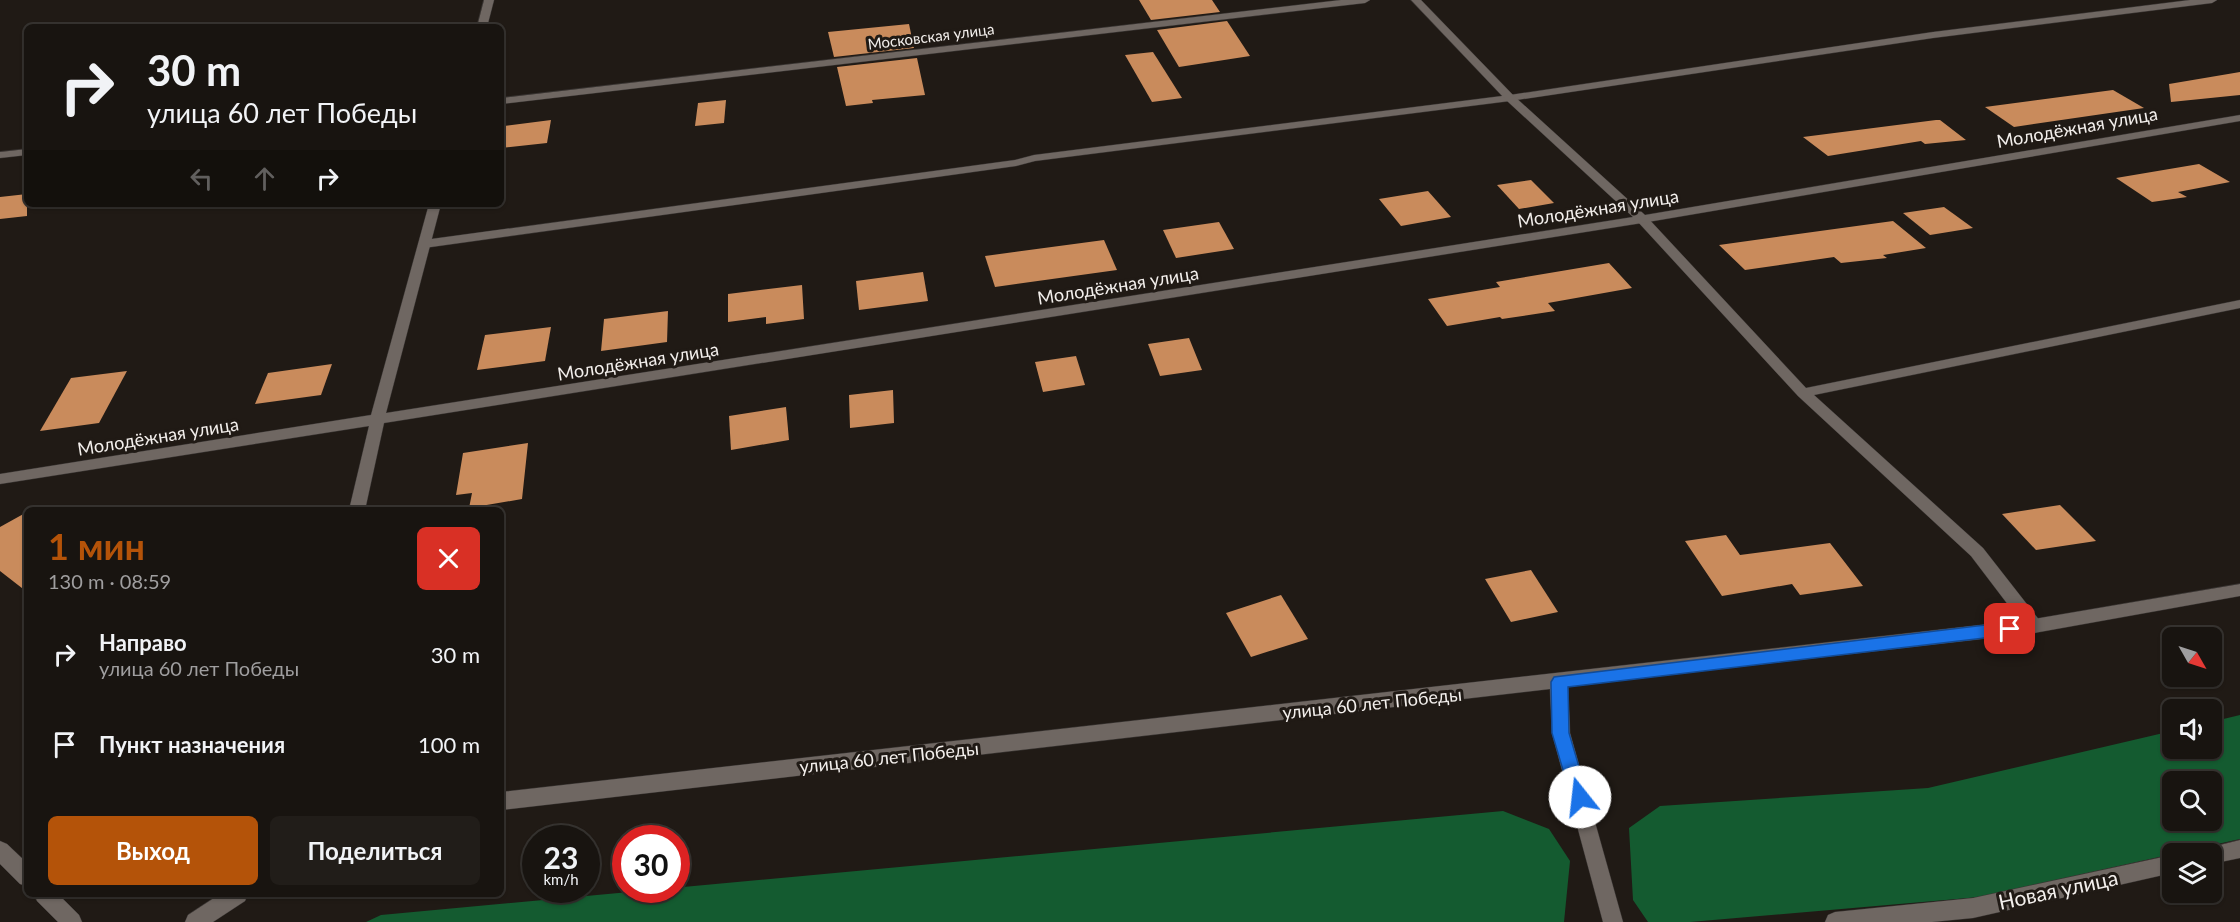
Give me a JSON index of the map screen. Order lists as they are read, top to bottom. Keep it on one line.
{"streets":{"street":["Московская улица","Молодёжная улица","улица 60 лет Победы","Новая улица"]},"north":"bottom right","page":{"turn":["30 m","улица 60 лет Победы"],"heading":["1 мин","130 m · 08:59"],"list":[{"name":"Направо","note":"улица 60 лет Победы","value":"30 m"},{"name":"Пункт назначения","value":"100 m"}],"buttons":["Выход","Поделиться"],"speed":"23 km/h","limit":"30"}}
